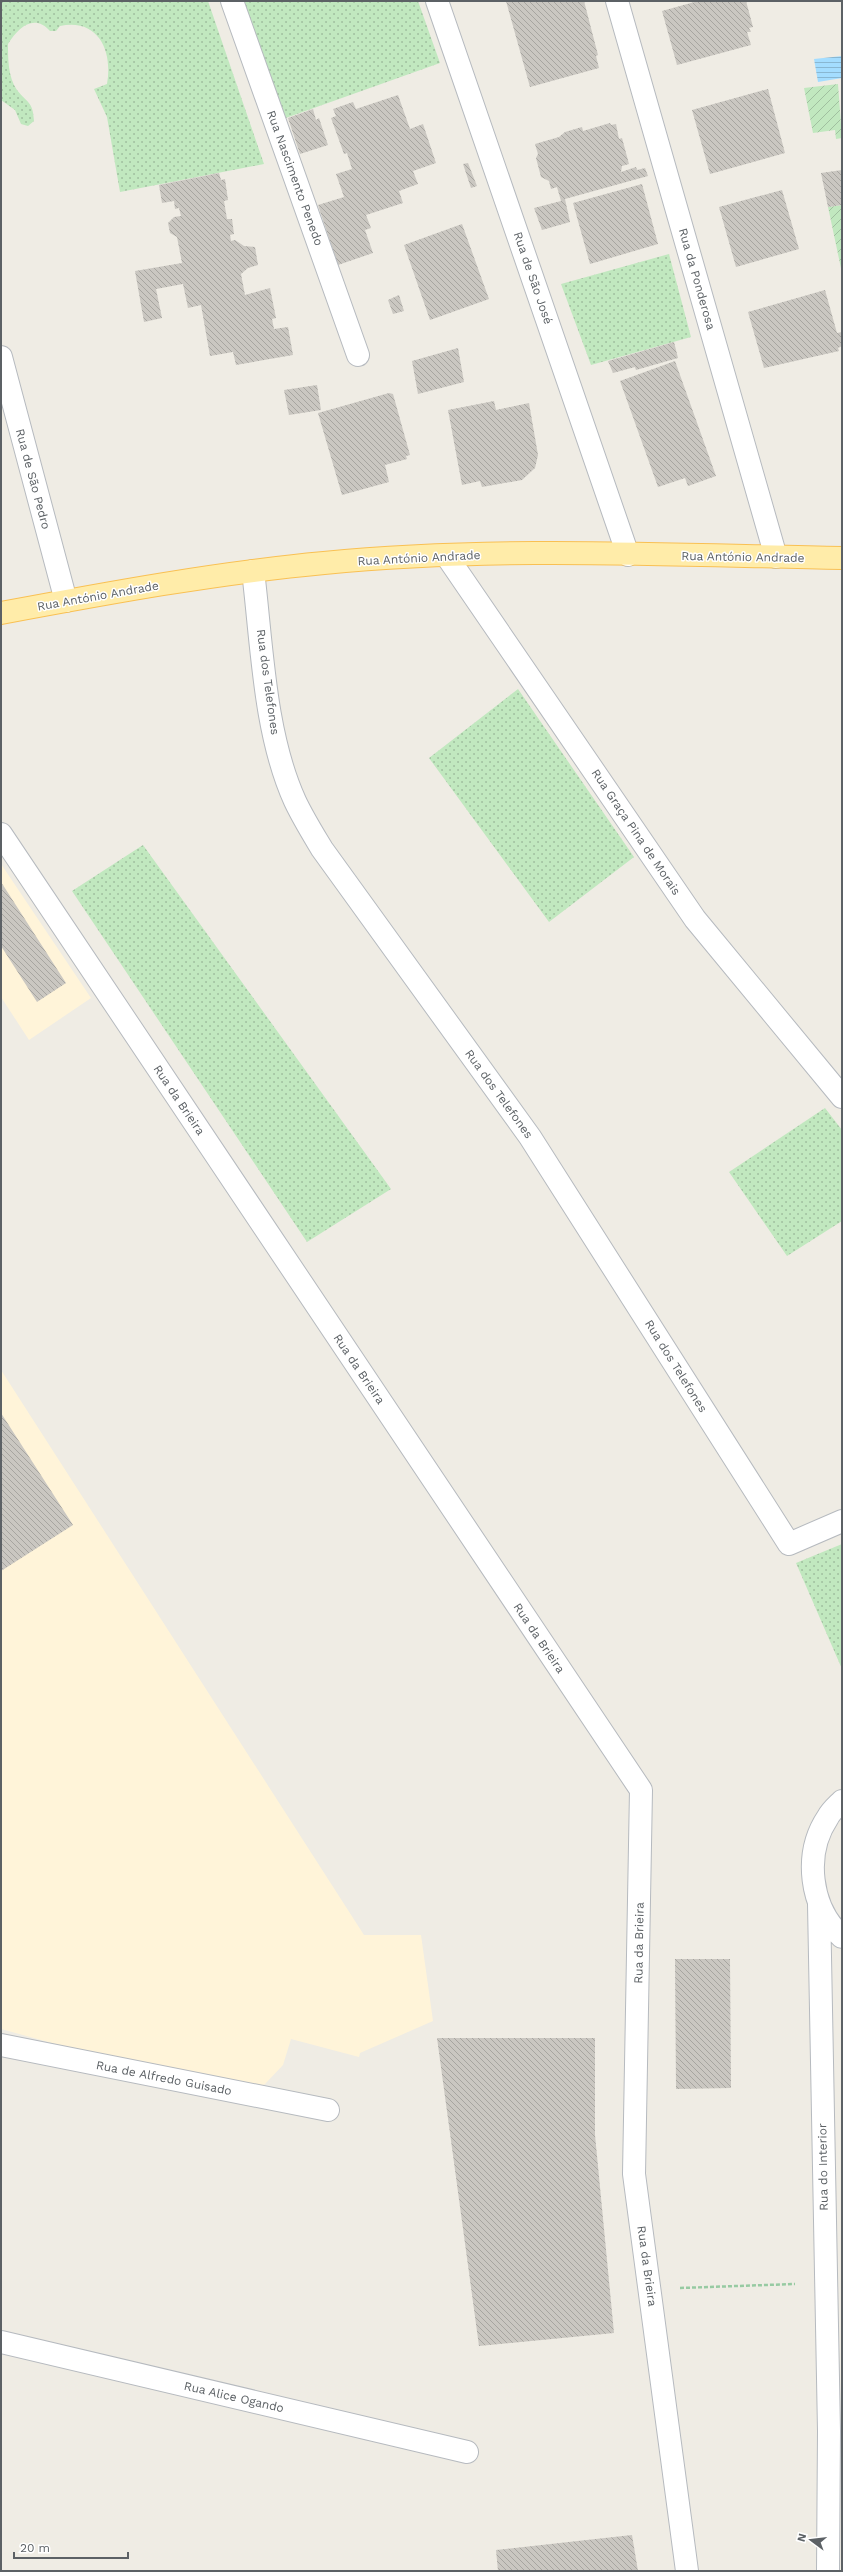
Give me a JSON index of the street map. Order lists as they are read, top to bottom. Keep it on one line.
{"streets":{"main road":["Rua António Andrade"],"street":["Rua Nascimento Penedo","Rua de São José","Rua da Ponderosa","Rua de São Pedro","Rua dos Telefones","Rua Graça Pina de Morais","Rua da Brieira","Rua de Alfredo Guisado","Rua do Interior","Rua Alice Ogando"]},"crossings":[["Rua de São José","Rua António Andrade"],["Rua da Ponderosa","Rua António Andrade"],["Rua de São Pedro","Rua António Andrade"],["Rua António Andrade","Rua dos Telefones"],["Rua António Andrade","Rua Graça Pina de Morais"]],"scale_bar":"20 m","north":"left"}
